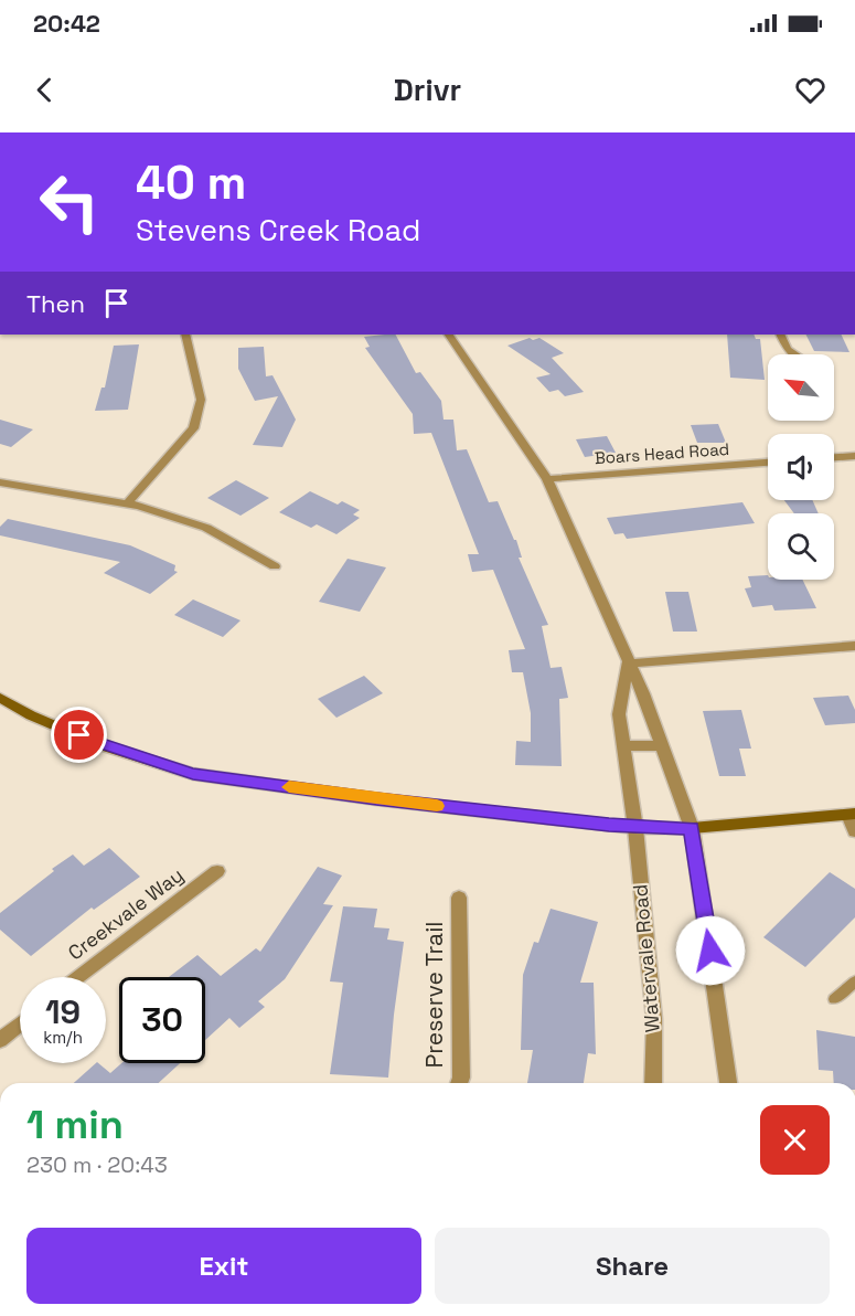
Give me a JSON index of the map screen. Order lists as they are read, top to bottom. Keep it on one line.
{"streets":{"street":["Boars Head Road","Creekvale Way","Watervale Road","Preserve Trail"]},"north":"top left","page":{"status":"20:42","header":"Drivr","turn":["40 m","Stevens Creek Road"],"then":"Then","speed":"19 km/h","limit":"30","heading":["1 min","230 m · 20:43"],"buttons":["Exit","Share"]}}
